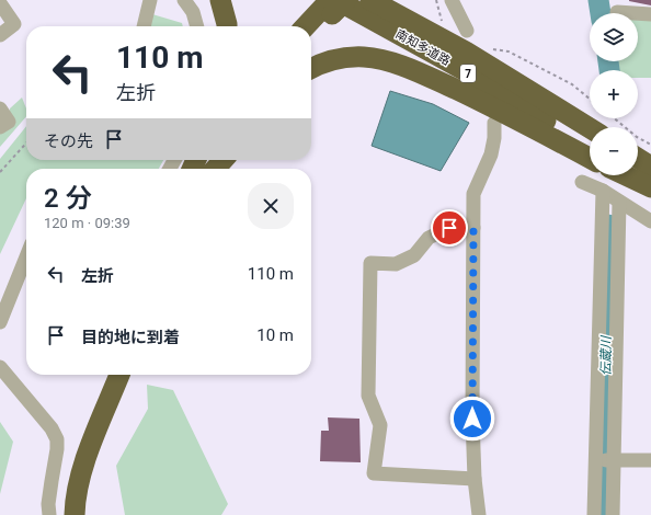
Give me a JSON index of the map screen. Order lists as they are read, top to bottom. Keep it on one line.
{"streets":{"highway":["南知多道路","7"]},"water":["伝蔵川"],"page":{"map_buttons":["+","−"],"turn":["110 m","左折"],"then":"その先","heading":["2 分","120 m · 09:39"],"list":[{"name":"左折","value":"110 m"},{"name":"目的地に到着","value":"10 m"}]}}
